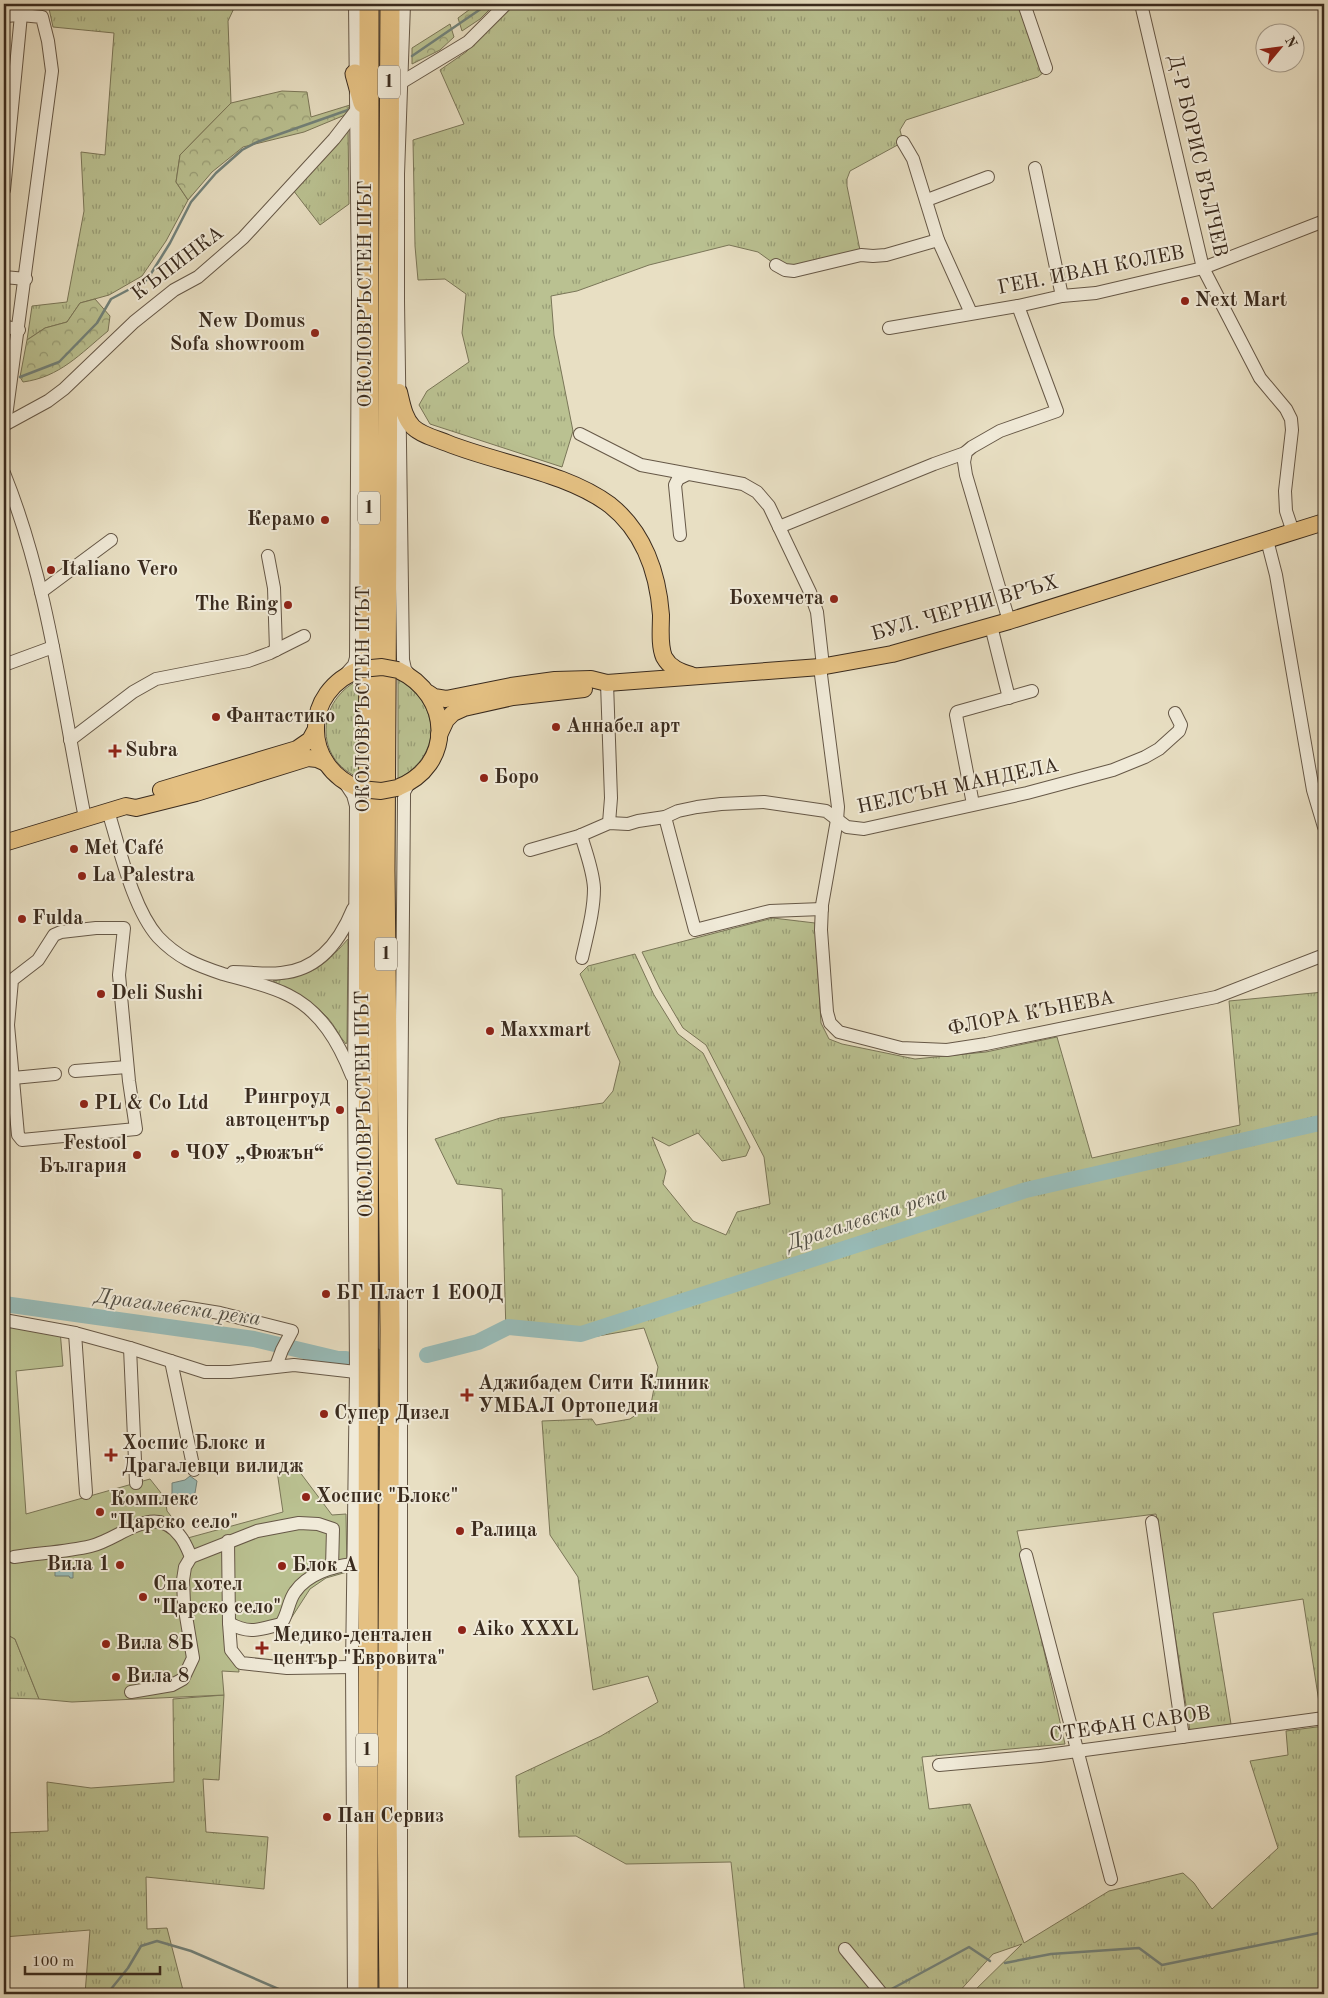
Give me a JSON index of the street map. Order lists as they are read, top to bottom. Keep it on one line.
{"streets":{"highway":["1","ОКОЛОВРЪСТЕН ПЪТ"],"main road":["БУЛ. ЧЕРНИ ВРЪХ"],"street":["Д-Р БОРИС ВЪЛЧЕВ","КЪПИНКА","ГЕН. ИВАН КОЛЕВ","НЕЛСЪН МАНДЕЛА","ФЛОРА КЪНЕВА","СТЕФАН САВОВ"]},"crossings":[["Д-Р БОРИС ВЪЛЧЕВ","ГЕН. ИВАН КОЛЕВ"],["Д-Р БОРИС ВЪЛЧЕВ","БУЛ. ЧЕРНИ ВРЪХ"],["КЪПИНКА","ОКОЛОВРЪСТЕН ПЪТ"],["ОКОЛОВРЪСТЕН ПЪТ","БУЛ. ЧЕРНИ ВРЪХ"],["БУЛ. ЧЕРНИ ВРЪХ","ФЛОРА КЪНЕВА"],["НЕЛСЪН МАНДЕЛА","ФЛОРА КЪНЕВА"]],"water":["Драгалевска река"],"places":{"other":["Next Mart","New Domus Sofa showroom","Керамо","Italiano Vero","Бохемчета","The Ring","Фантастико","Аннабел арт","Боро","Met Café","La Palestra","Fulda","Deli Sushi","Maxxmart","PL & Co Ltd","Рингроуд автоцентър","ЧОУ „Фюжън“","Festool България","БГ Пласт 1 ЕООД","Супер Дизел","Хоспис \"Блокс\"","Комплекс \"Царско село\"","Ралица","Вила 1","Блок А","Спа хотел \"Царско село\"","Aiko XXXL","Вила 8Б","Вила 8","Пан Сервиз"],"health":["Subra","Аджибадем Сити Клиник УМБАЛ Ортопедия","Хоспис Блокс и Драгалевци вилидж","Медико-дентален център \"Евровита\""]},"scale_bar":"100 m","north":"top right"}
